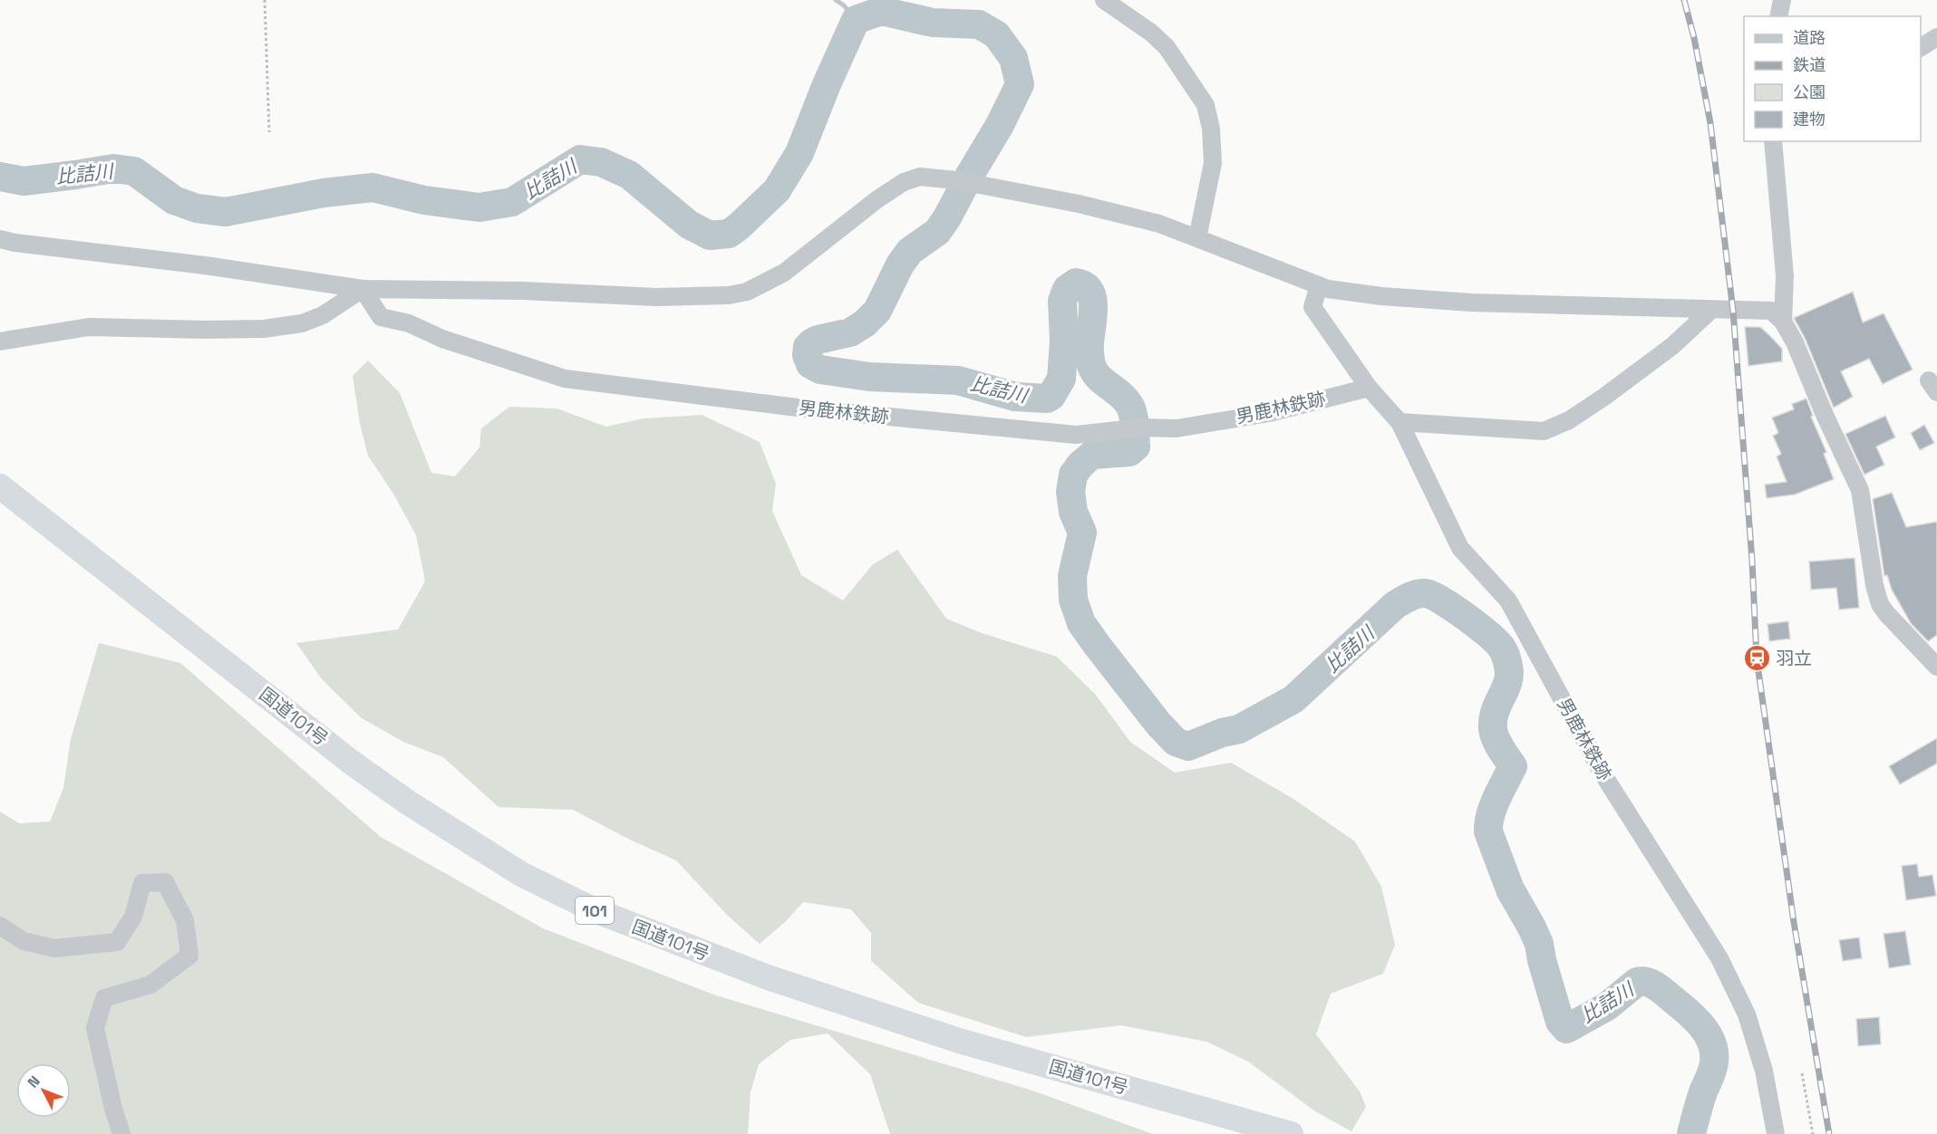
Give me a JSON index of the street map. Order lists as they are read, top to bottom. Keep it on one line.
{"streets":{"highway":["国道101号","101"],"street":["男鹿林鉄跡"]},"water":["比詰川"],"places":{"station":["羽立"]},"legend":["道路","鉄道","公園","建物"],"north":"top left"}
